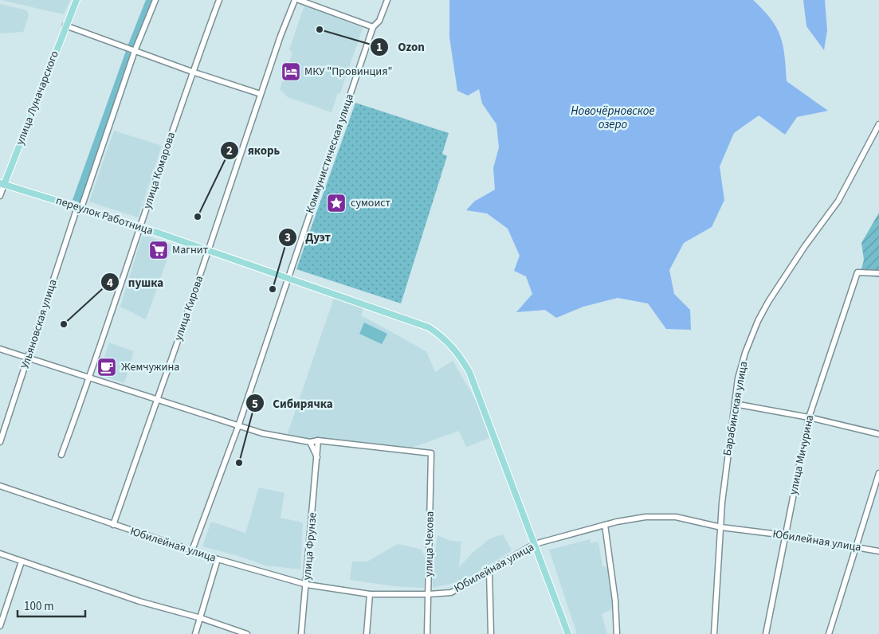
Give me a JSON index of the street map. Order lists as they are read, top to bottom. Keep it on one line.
{"streets":{"main road":["улица Луначарского","переулок Работница"],"street":["Коммунистическая улица","улица Комарова","улица Кирова","Ульяновская улица","Барабинская улица","улица Мичурина","Юбилейная улица","улица Чехова","улица Фрунзе"]},"crossings":[["улица Луначарского","переулок Работница"],["Коммунистическая улица","переулок Работница"],["Коммунистическая улица","Юбилейная улица"],["улица Комарова","переулок Работница"],["переулок Работница","улица Кирова"],["переулок Работница","Ульяновская улица"],["переулок Работница","Юбилейная улица"],["улица Кирова","Юбилейная улица"],["Барабинская улица","Юбилейная улица"],["улица Мичурина","Юбилейная улица"],["Юбилейная улица","улица Чехова"],["Юбилейная улица","улица Фрунзе"],["улица Чехова","улица Фрунзе"]],"water":["Новочёрновское озеро"],"places":{"other":["Ozon","якорь","Дуэт","пушка","Сибирячка"],"hotel":["МКУ \"Провинция\""],"place":["сумоист"],"supermarket":["Магнит"],"cafe":["Жемчужина"]},"scale_bar":"100 m"}
